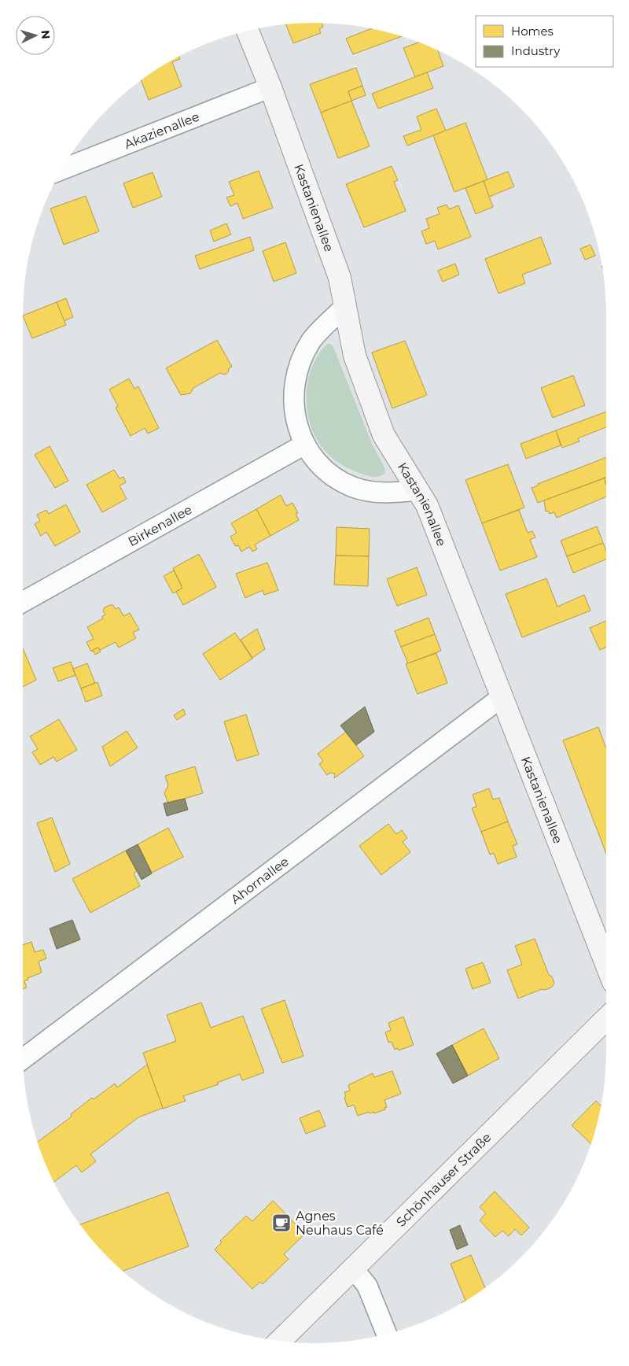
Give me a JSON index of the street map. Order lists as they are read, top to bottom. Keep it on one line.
{"streets":{"street":["Akazienallee","Kastanienallee","Birkenallee","Ahornallee","Schönhauser Straße"]},"crossings":[["Akazienallee","Kastanienallee"],["Kastanienallee","Ahornallee"]],"places":{"cafe":["Agnes Neuhaus Café"]},"legend":["Homes","Industry"],"north":"right"}
